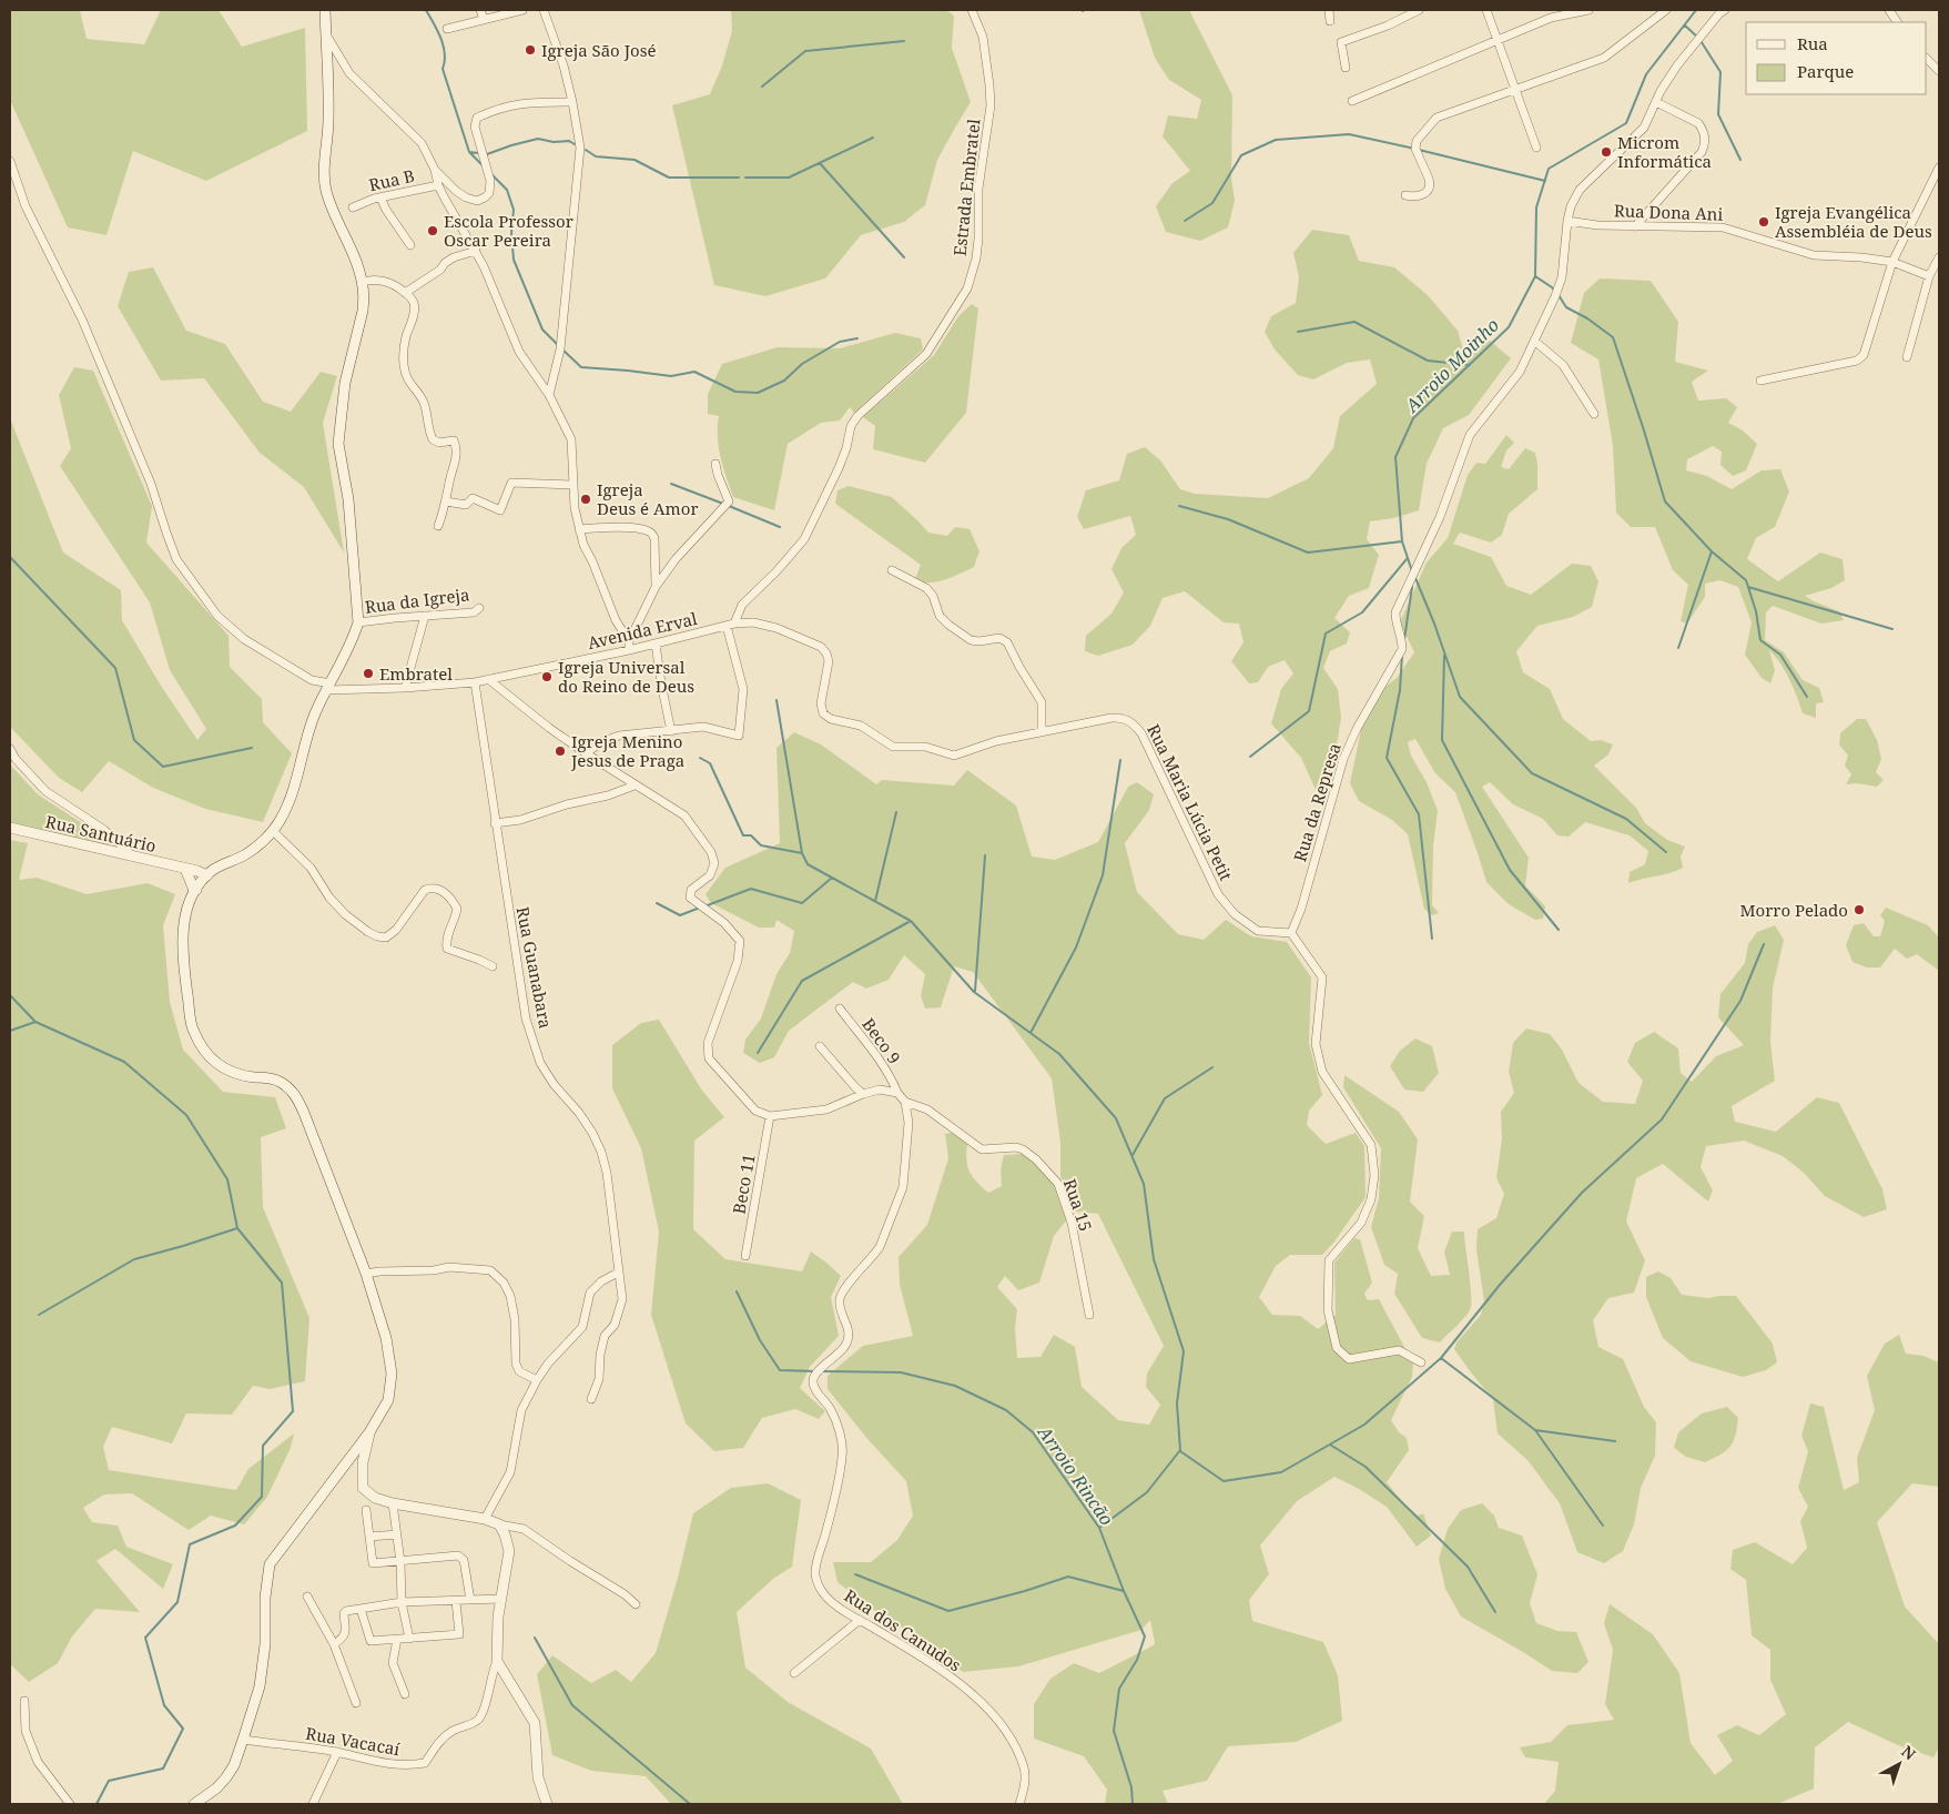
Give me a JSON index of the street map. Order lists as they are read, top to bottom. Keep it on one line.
{"streets":{"main road":["Rua Santuário"],"street":["Rua B","Estrada Embratel","Rua Dona Ani","Rua da Igreja","Avenida Erval","Rua Maria Lúcia Petit","Rua da Represa","Rua Guanabara","Beco 9","Beco 11","Rua 15","Rua dos Canudos","Rua Vacacaí"]},"crossings":[["Estrada Embratel","Avenida Erval"],["Estrada Embratel","Rua Maria Lúcia Petit"],["Rua Dona Ani","Rua da Represa"],["Avenida Erval","Rua Maria Lúcia Petit"],["Avenida Erval","Rua Guanabara"],["Rua Maria Lúcia Petit","Rua da Represa"],["Rua 15","Rua dos Canudos"]],"water":["Arroio Moinho","Arroio Rincão"],"places":["Igreja São José","Microm Informática","Igreja Evangélica Assembléia de Deus","Escola Professor Oscar Pereira","Igreja Deus é Amor","Embratel","Igreja Universal do Reino de Deus","Igreja Menino Jesus de Praga","Morro Pelado"],"legend":["Rua","Parque"],"north":"top right"}
